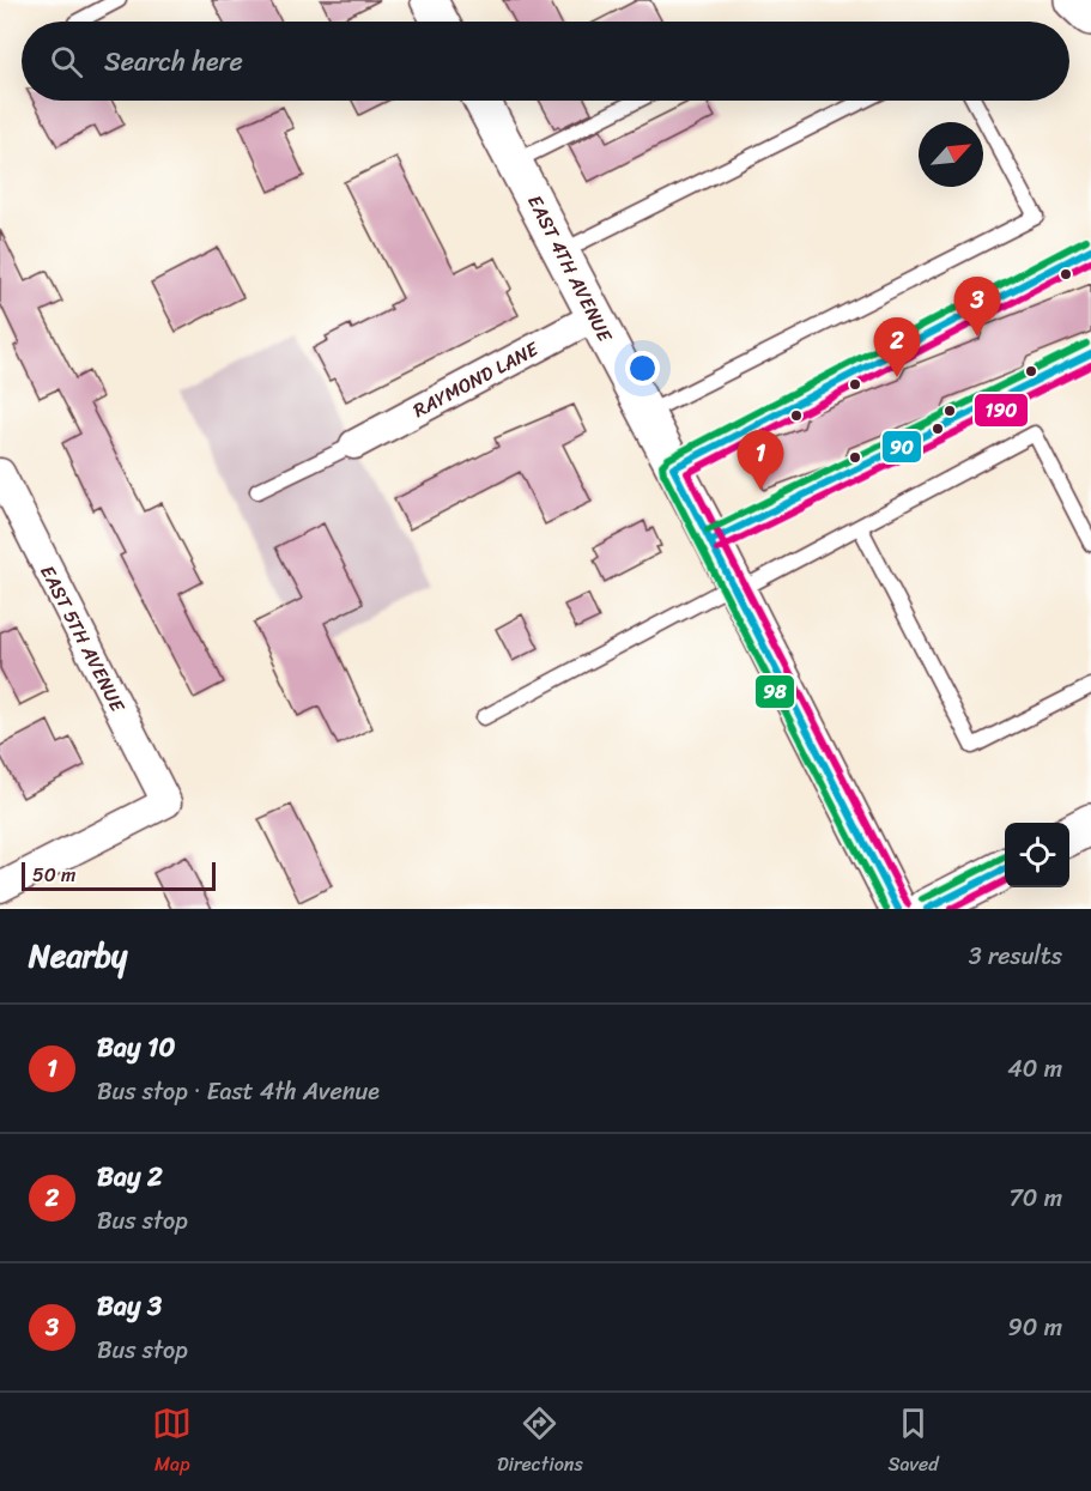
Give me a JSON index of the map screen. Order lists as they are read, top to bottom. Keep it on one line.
{"streets":{"street":["EAST 4TH AVENUE","RAYMOND LANE","EAST 5TH AVENUE"]},"crossings":[["EAST 4TH AVENUE","RAYMOND LANE"]],"lines":["transit line 98","transit line 90","transit line 190"],"scale_bar":"50 m","north":"top right","page":{"search":"Search here","pins":["3","2","1"],"scale":"50 m","heading":["Nearby","3 results"],"list":[{"mark":"1","name":"Bay 10","note":"Bus stop · East 4th Avenue","value":"40 m"},{"mark":"2","name":"Bay 2","note":"Bus stop","value":"70 m"},{"mark":"3","name":"Bay 3","note":"Bus stop","value":"90 m"}],"nav":["Map","Directions","Saved"]}}
